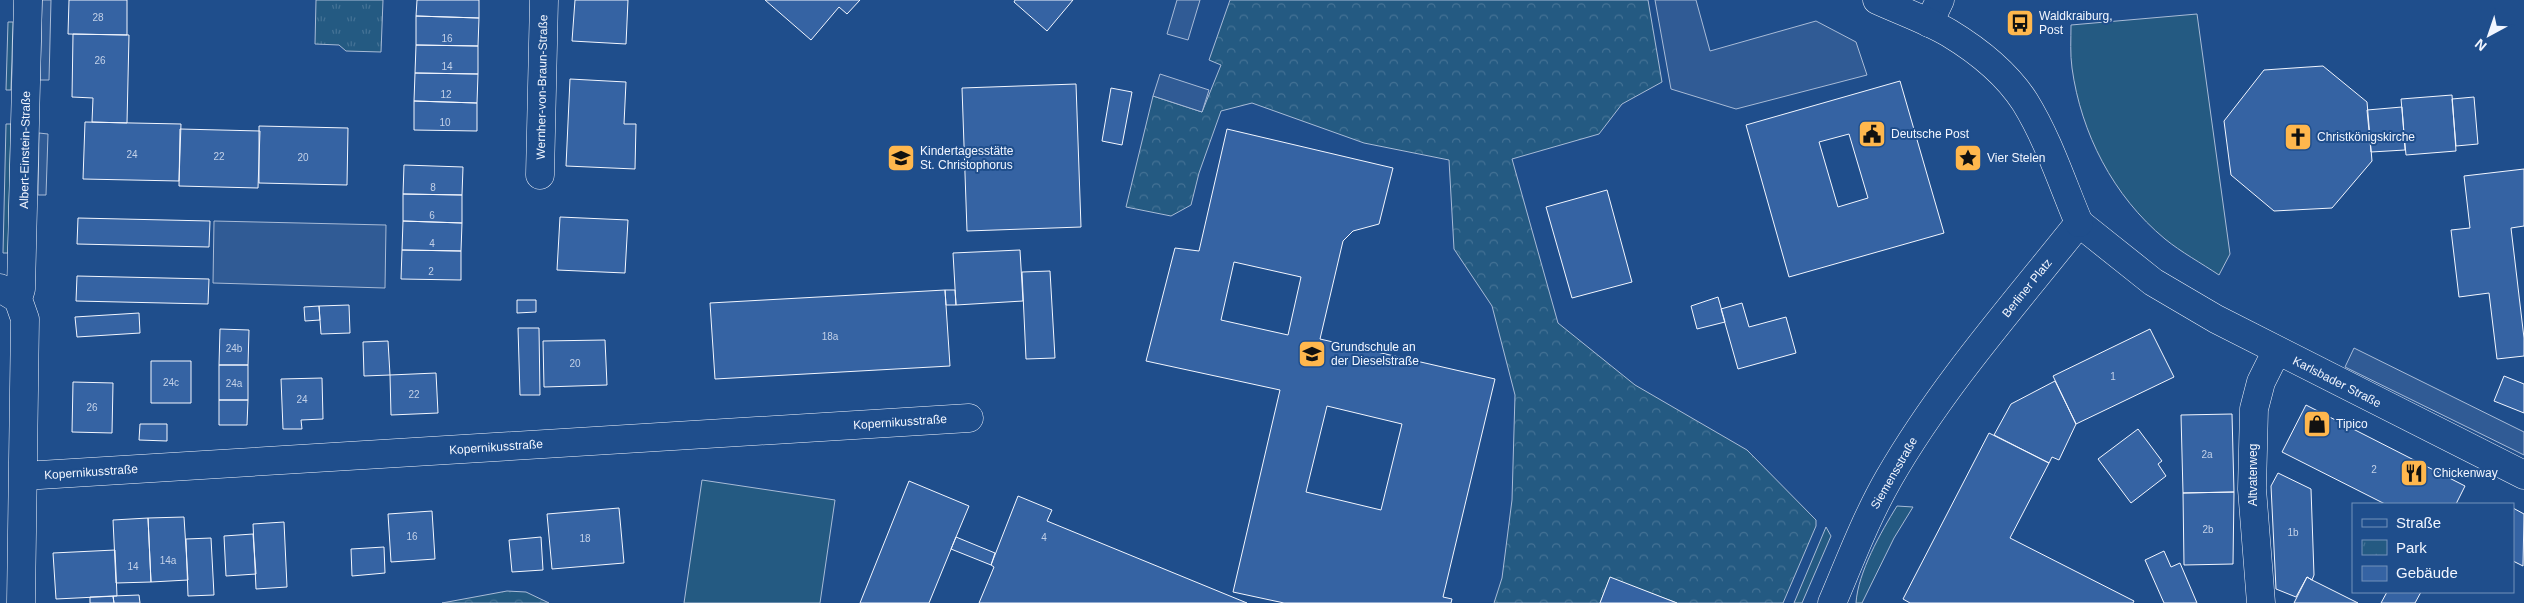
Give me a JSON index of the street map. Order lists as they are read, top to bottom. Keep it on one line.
{"streets":{"street":["Wernher-von-Braun-Straße","Albert-Einstein-Straße","Berliner Platz","Karlsbader Straße","Kopernikusstraße","Siemensstraße","Altvaterweg"]},"crossings":[["Berliner Platz","Karlsbader Straße"],["Berliner Platz","Siemensstraße"],["Karlsbader Straße","Altvaterweg"]],"places":{"bus stop":["Waldkraiburg, Post"],"public building":["Deutsche Post"],"church":["Christkönigskirche"],"school or university":["Kindertagesstätte St. Christophorus","Grundschule an der Dieselstraße"],"place":["Vier Stelen"],"shop":["Tipico"],"restaurant":["Chickenway"]},"house_numbers":["28","16","26","14","12","10","24","22","20","8","6","4","2","18a","24b","20","1","24c","24a","22","24","26","2a","2","2b","1b","16","4","18","14a","14"],"legend":["Straße","Park","Gebäude"],"north":"bottom left"}
